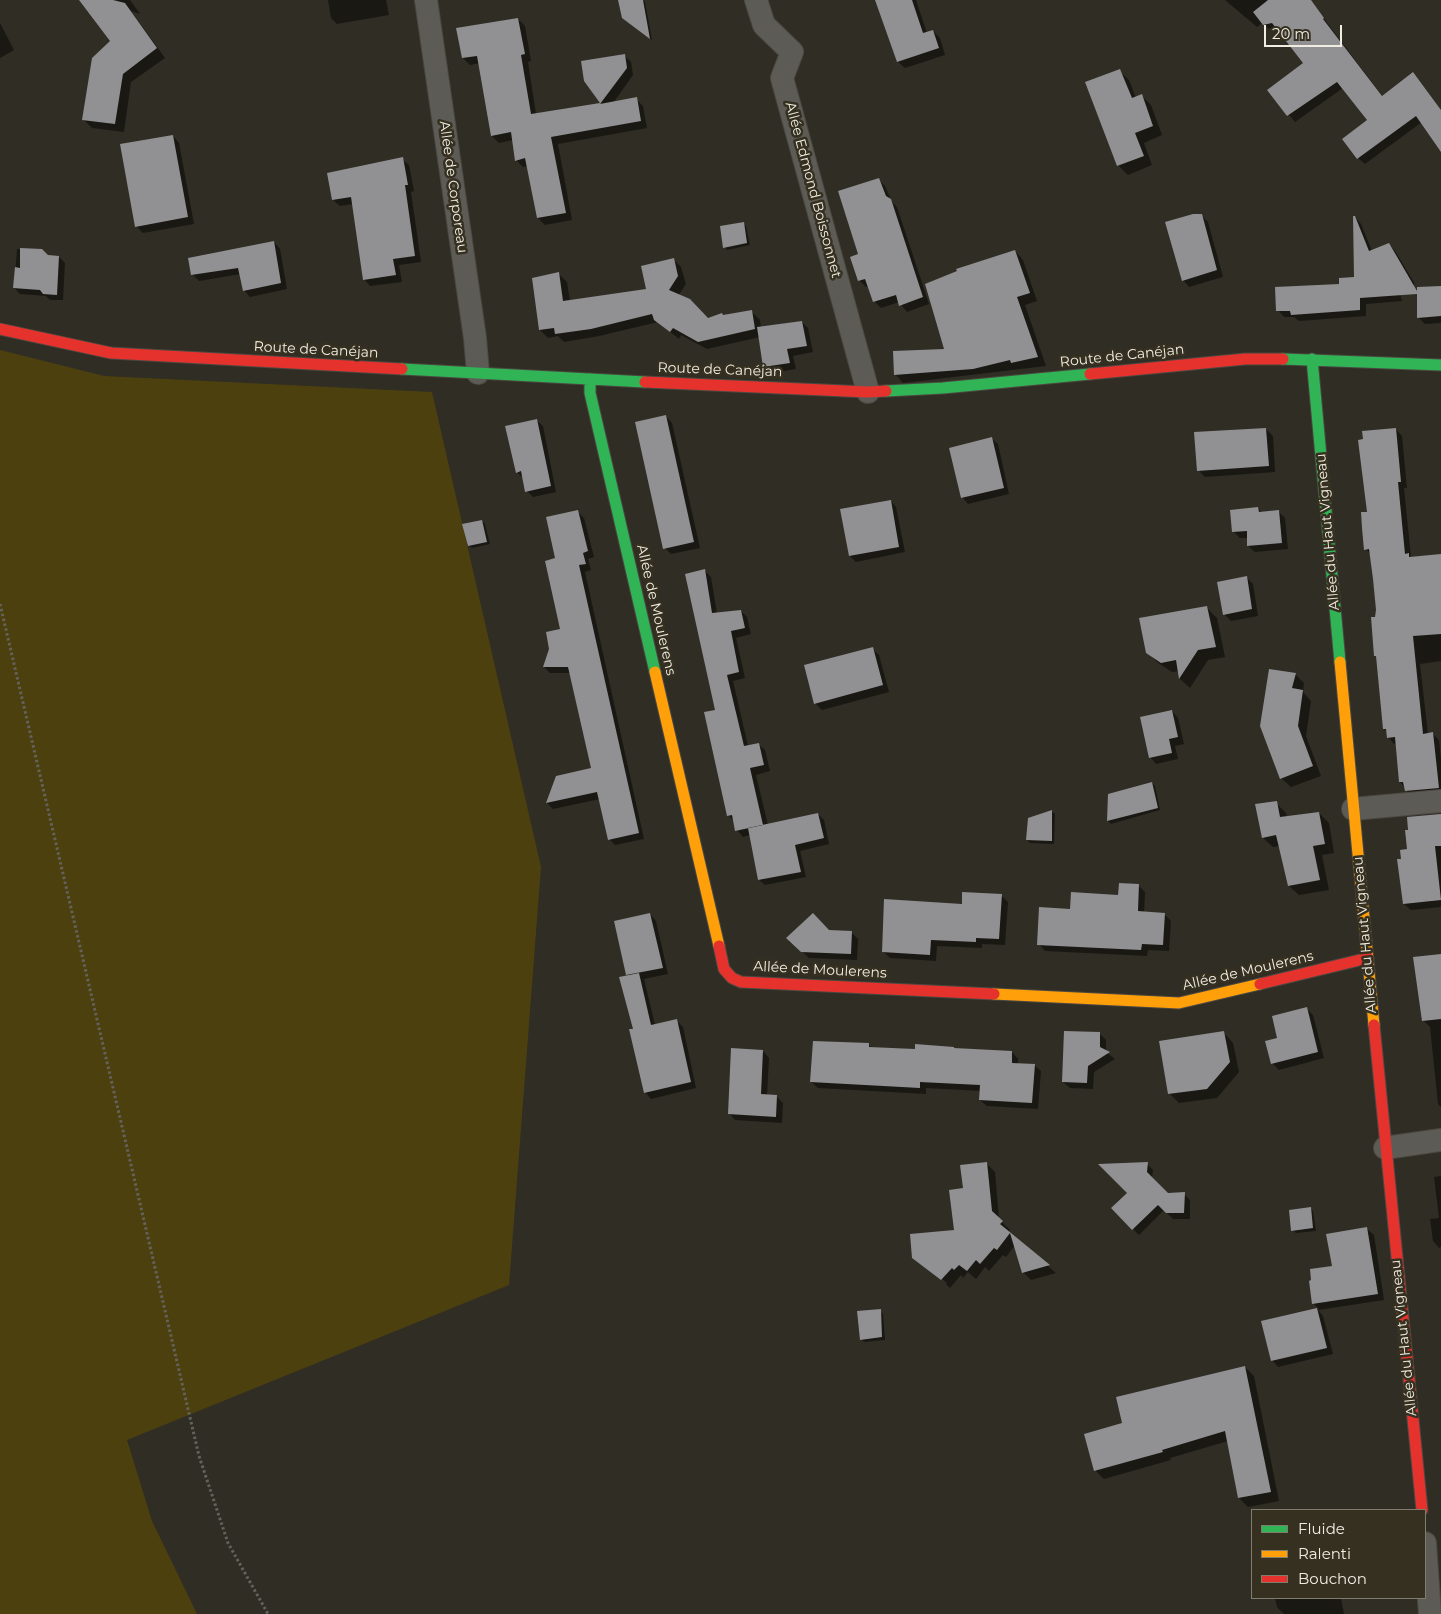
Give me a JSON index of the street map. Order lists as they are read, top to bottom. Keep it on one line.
{"streets":{"street":["Allée de Corporeau","Allée Edmond Boissonnet","Route de Canéjan","Allée du Haut Vigneau","Allée de Moulerens"]},"crossings":[["Allée de Corporeau","Route de Canéjan"],["Allée Edmond Boissonnet","Route de Canéjan"],["Route de Canéjan","Allée du Haut Vigneau"],["Route de Canéjan","Allée de Moulerens"],["Allée du Haut Vigneau","Allée de Moulerens"]],"legend":["Fluide","Ralenti","Bouchon"],"scale_bar":"20 m"}
